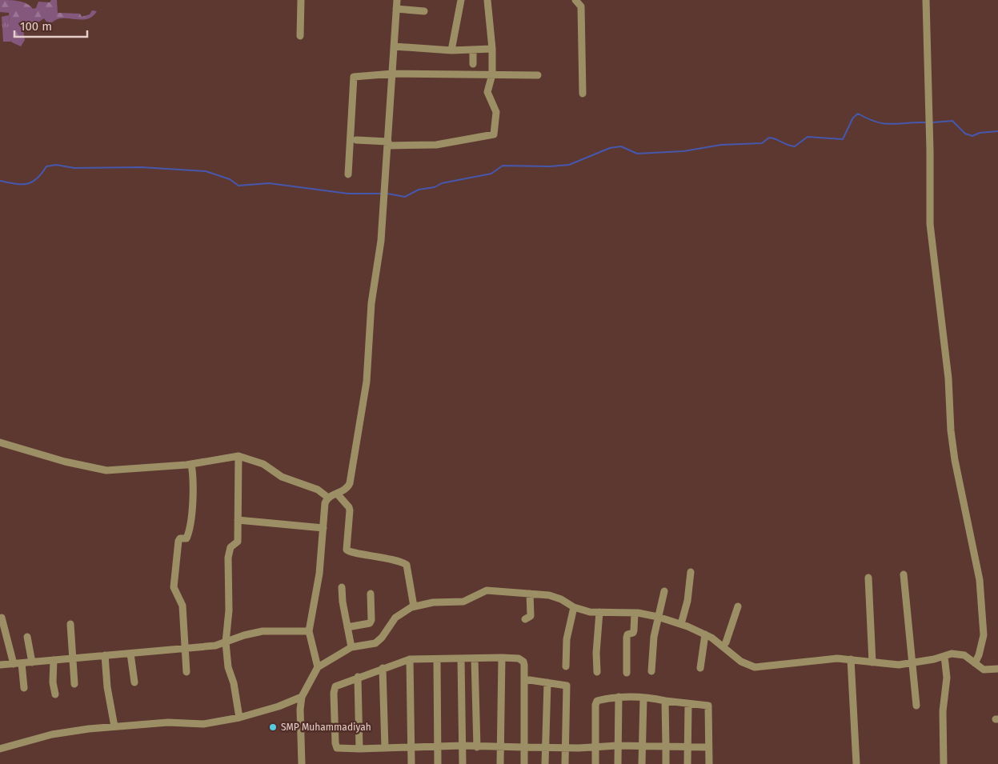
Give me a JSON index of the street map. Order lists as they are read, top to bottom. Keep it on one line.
{"places":["SMP Muhammadiyah"],"scale_bar":"100 m"}
